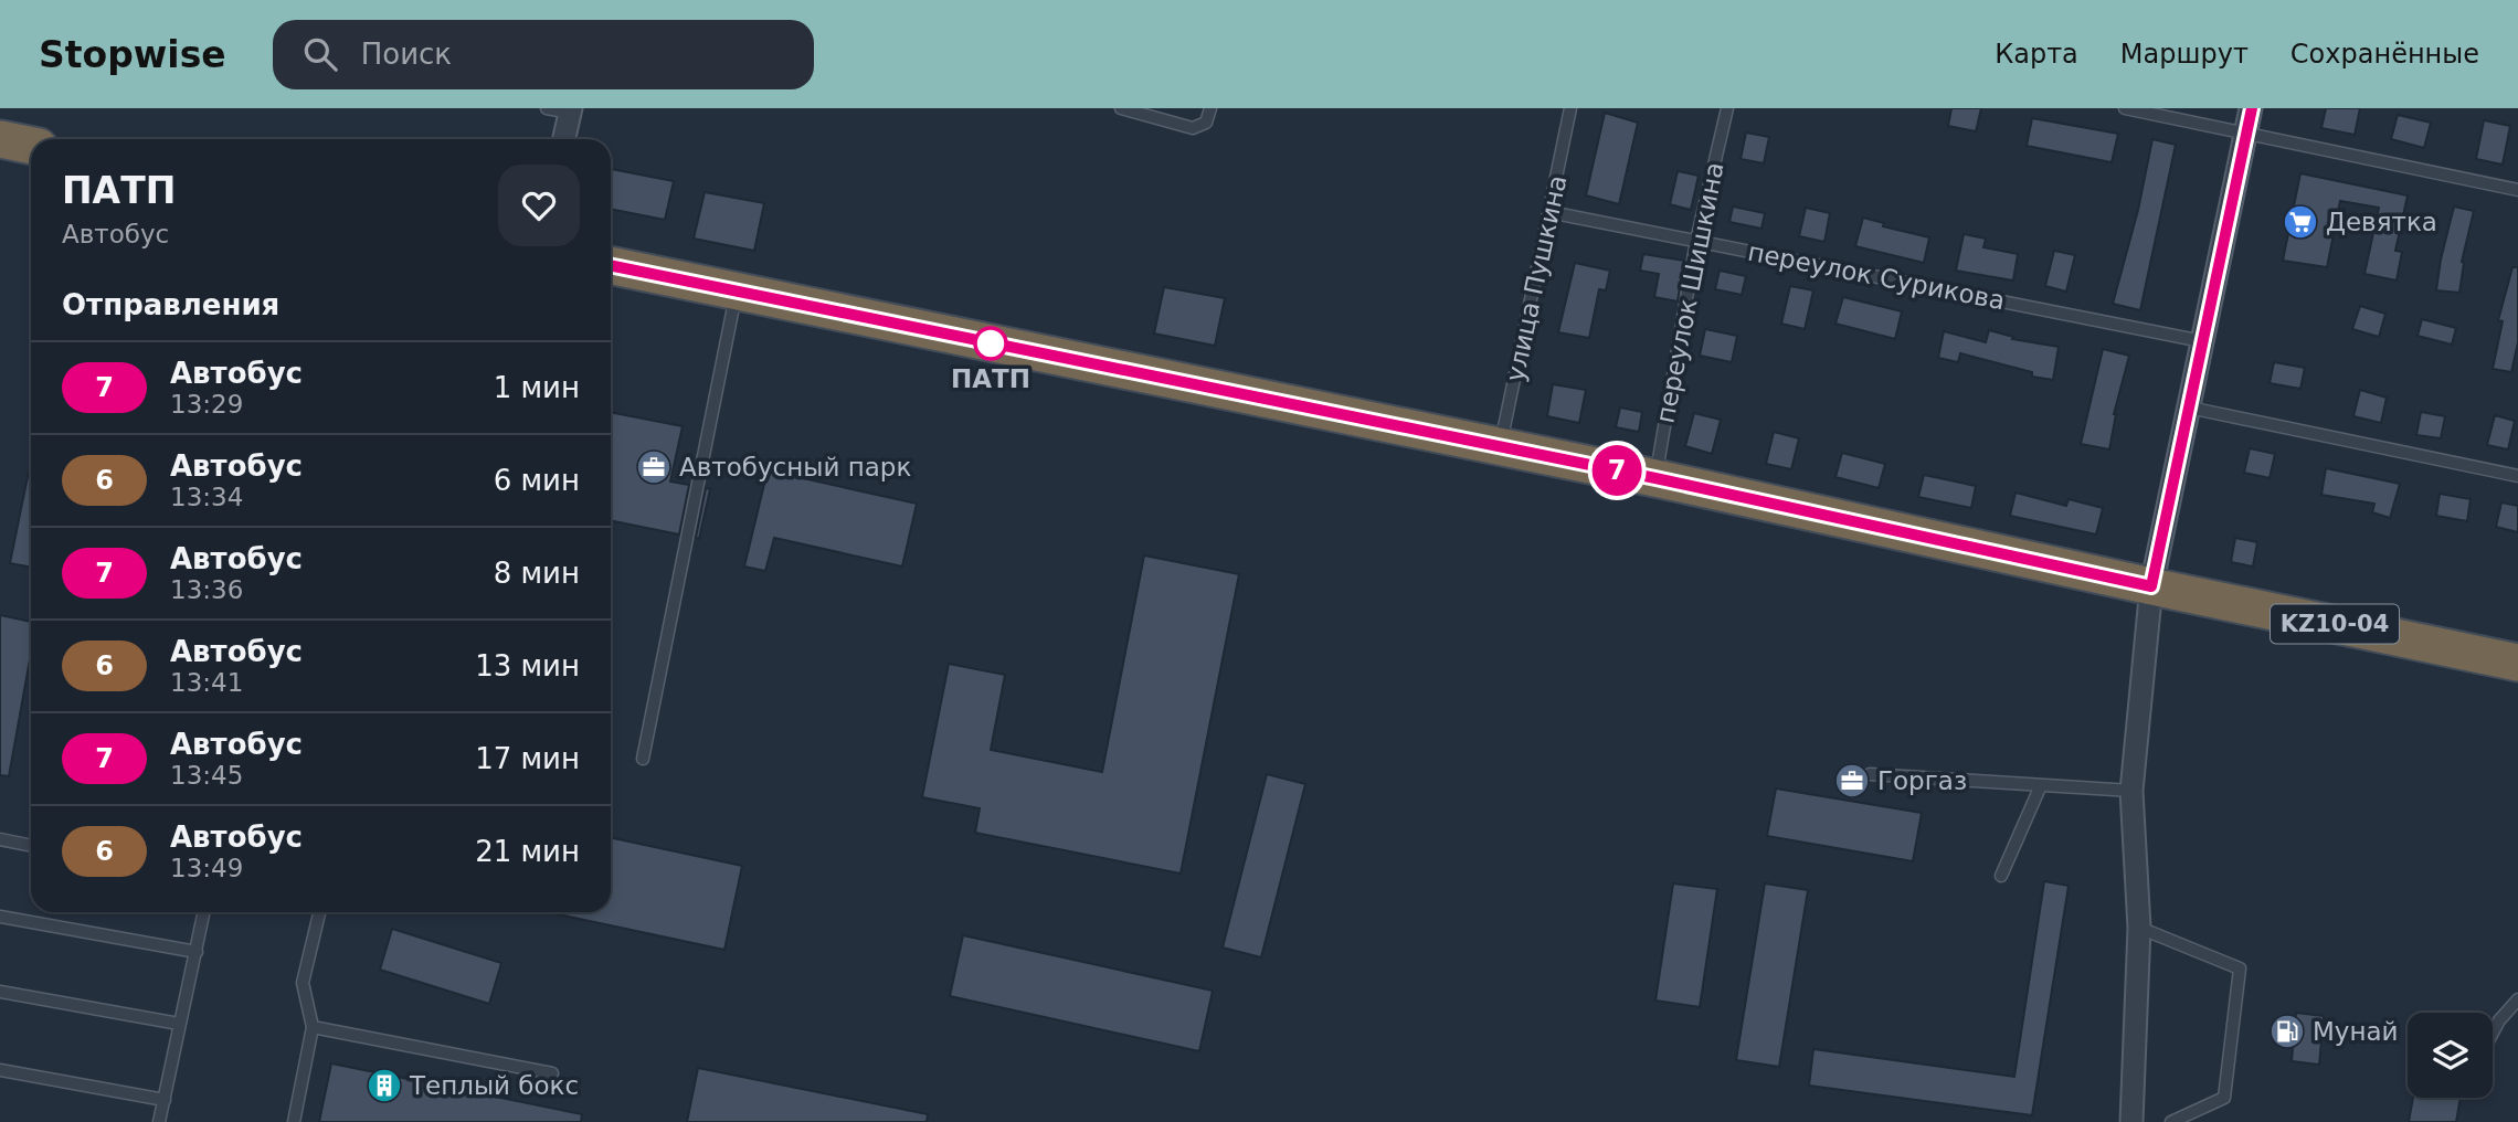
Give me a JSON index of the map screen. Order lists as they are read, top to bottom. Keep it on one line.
{"streets":{"highway":["KZ10-04"],"lane":["переулок Сурикова","улица Пушкина","переулок Шишкина"]},"crossings":[["переулок Сурикова","улица Пушкина"],["переулок Сурикова","переулок Шишкина"],["улица Пушкина","KZ10-04"],["переулок Шишкина","KZ10-04"]],"places":{"supermarket":["Девятка"],"other":["ПАТП"],"office":["Автобусный парк","Горгаз"],"fuel station":["Мунай"],"building":["Теплый бокс"]},"lines":["bus line 7"],"page":{"header":"Stopwise","search":"Поиск","nav":["Карта","Маршрут","Сохранённые"],"on_map":"7","heading":[["ПАТП","Автобус"],"Отправления"],"list":[{"mark":"7","name":"Автобус","note":"13:29","value":"1 мин"},{"mark":"6","name":"Автобус","note":"13:34","value":"6 мин"},{"mark":"7","name":"Автобус","note":"13:36","value":"8 мин"},{"mark":"6","name":"Автобус","note":"13:41","value":"13 мин"},{"mark":"7","name":"Автобус","note":"13:45","value":"17 мин"},{"mark":"6","name":"Автобус","note":"13:49","value":"21 мин"}]}}
